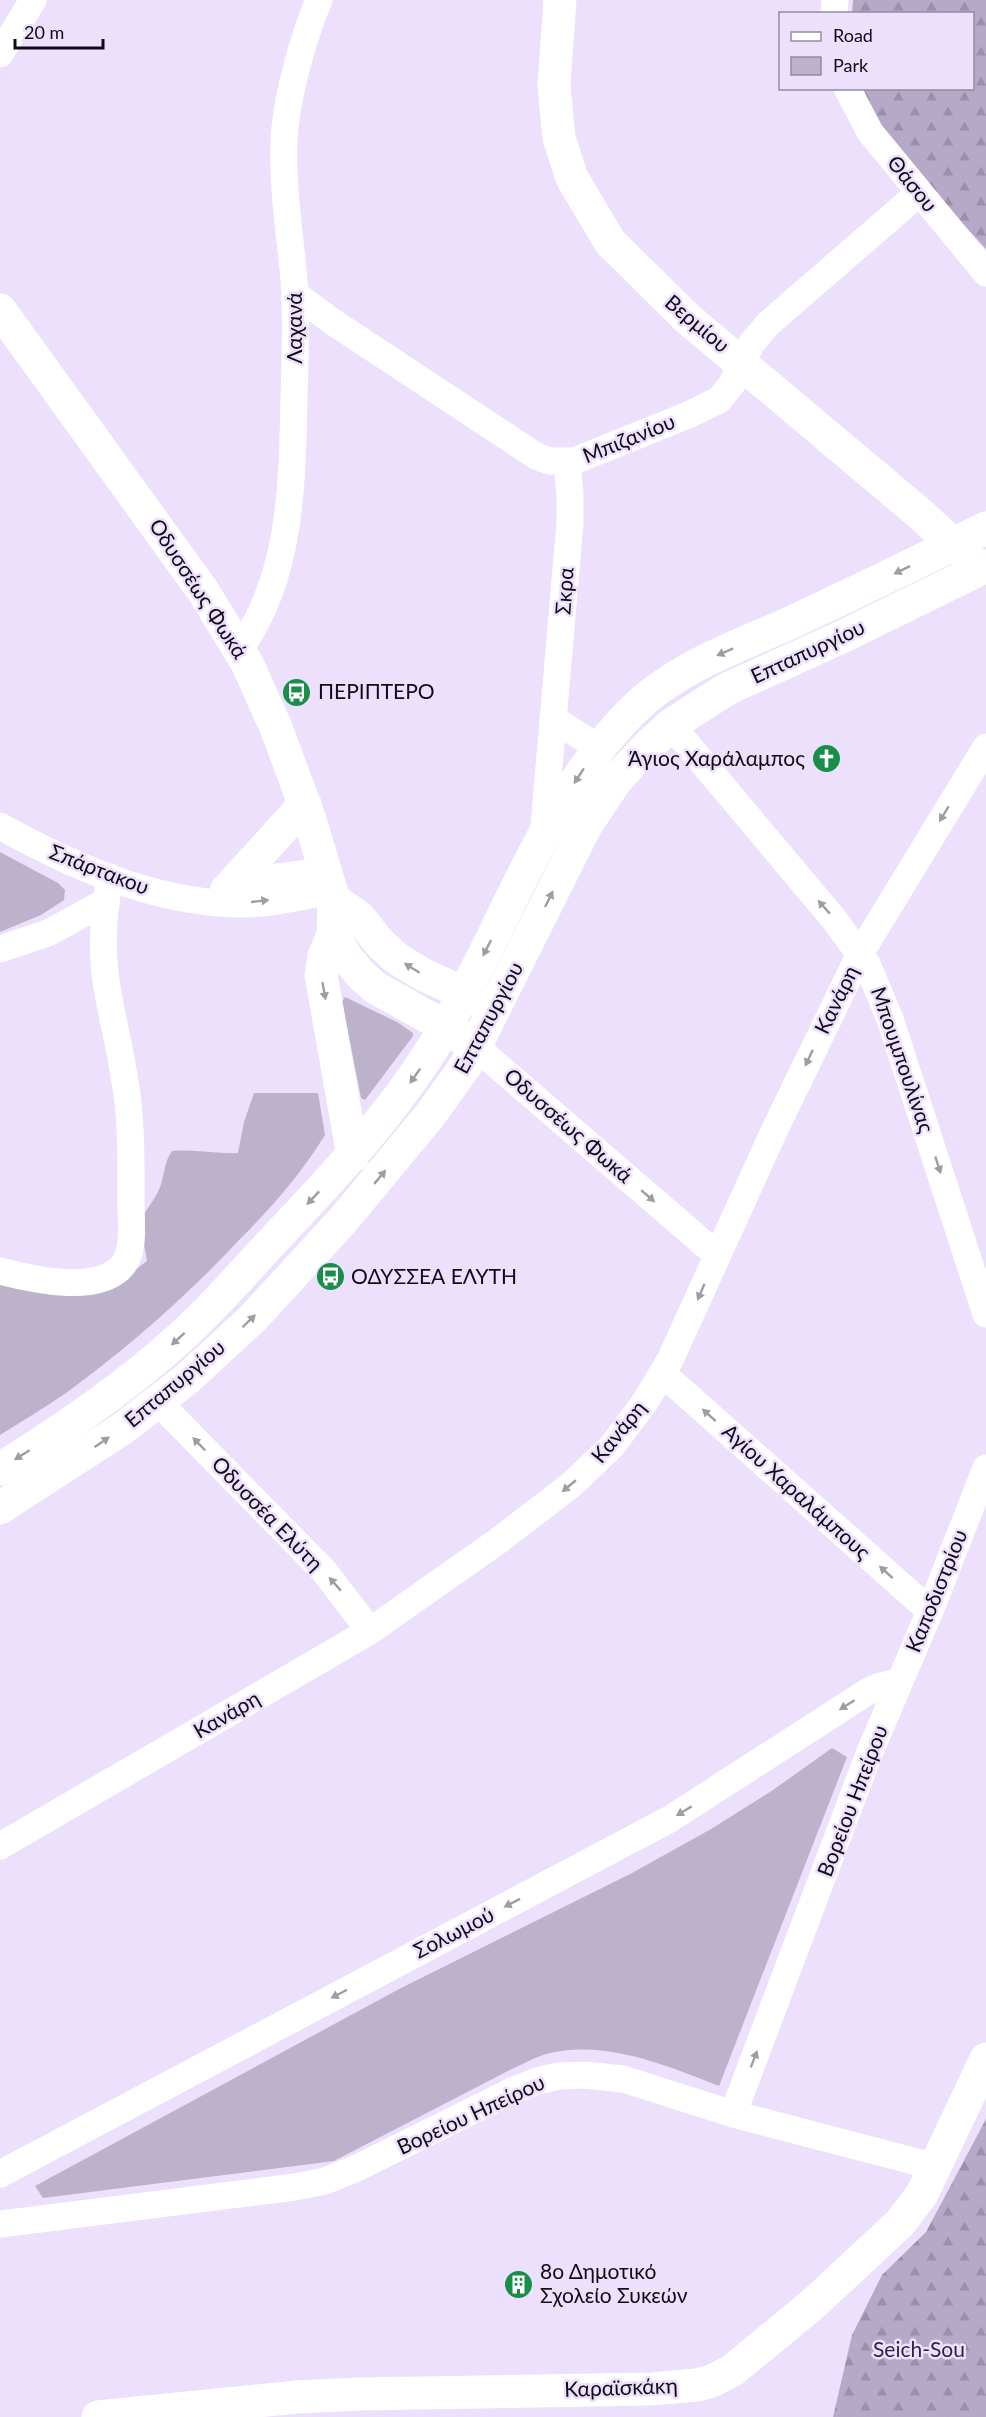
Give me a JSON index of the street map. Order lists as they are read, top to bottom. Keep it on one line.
{"streets":{"main road":["Βερμίου","Οδυσσέως Φωκά","Επταπυργίου","Καραϊσκάκη"],"street":["Θάσου","Λαχανά","Μπιζανίου","Σκρα","Σπάρτακου","Κανάρη","Μπουμπουλίνας","Αγίου Χαραλάμπους","Οδυσσέα Ελύτη","Καποδιστρίου","Βορείου Ηπείρου","Σολωμού"]},"crossings":[["Θάσου","Μπιζανίου"],["Βερμίου","Μπιζανίου"],["Βερμίου","Επταπυργίου"],["Λαχανά","Μπιζανίου"],["Λαχανά","Οδυσσέως Φωκά"],["Μπιζανίου","Σκρα"],["Οδυσσέως Φωκά","Επταπυργίου"],["Οδυσσέως Φωκά","Σπάρτακου"],["Οδυσσέως Φωκά","Κανάρη"],["Σκρα","Επταπυργίου"],["Επταπυργίου","Μπουμπουλίνας"],["Επταπυργίου","Οδυσσέα Ελύτη"],["Κανάρη","Μπουμπουλίνας"],["Κανάρη","Αγίου Χαραλάμπους"],["Κανάρη","Οδυσσέα Ελύτη"],["Αγίου Χαραλάμπους","Καποδιστρίου"],["Καποδιστρίου","Βορείου Ηπείρου"],["Καποδιστρίου","Σολωμού"],["Βορείου Ηπείρου","Σολωμού"]],"one_way":["Κανάρη","Αγίου Χαραλάμπους","Οδυσσέα Ελύτη","Βορείου Ηπείρου","Σολωμού"],"parks":["Seich-Sou"],"places":{"bus stop":["ΠΕΡΙΠΤΕΡΟ","ΟΔΥΣΣΕΑ ΕΛΥΤΗ"],"church":["Άγιος Χαράλαμπος"],"building":["8ο Δημοτικό Σχολείο Συκεών"]},"legend":["Road","Park"],"scale_bar":"20 m"}
